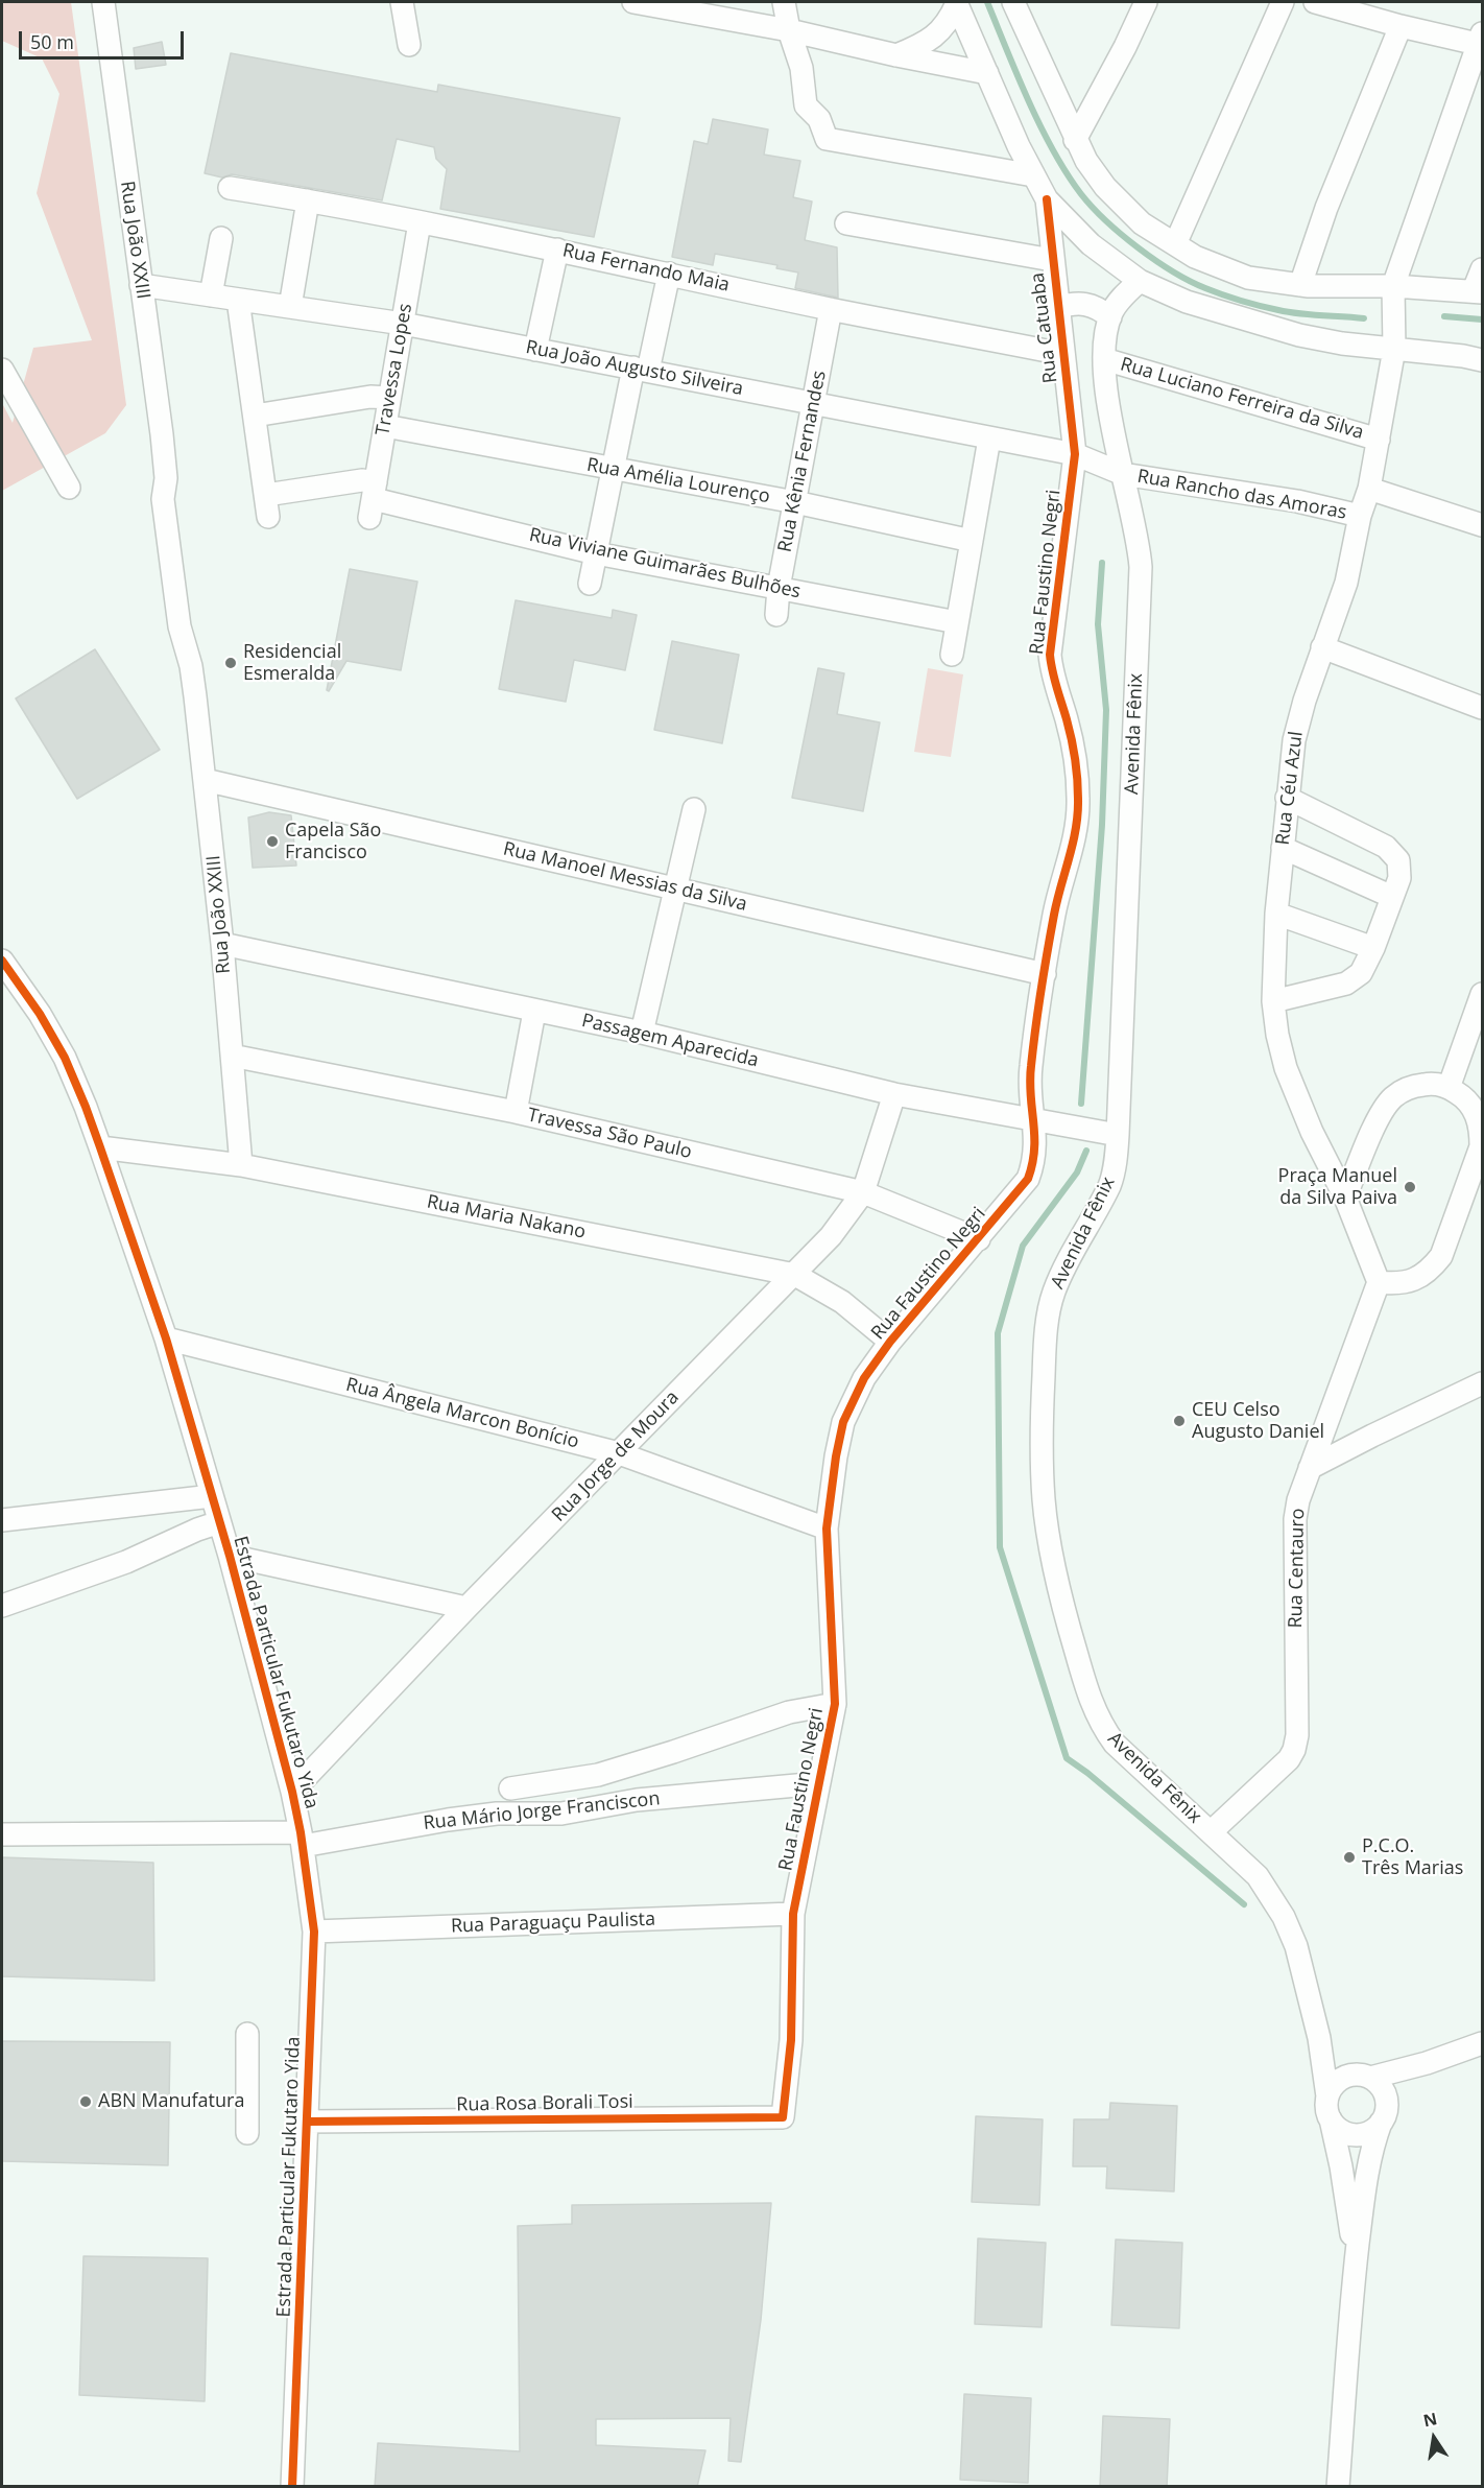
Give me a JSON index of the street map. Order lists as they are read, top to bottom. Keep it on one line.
{"streets":{"street":["Rua João XXIII","Rua Fernando Maia","Rua Catuaba","Rua João Augusto Silveira","Travessa Lopes","Rua Luciano Ferreira da Silva","Rua Kênia Fernandes","Rua Amélia Lourenço","Rua Rancho das Amoras","Rua Viviane Guimarães Bulhões","Rua Faustino Negri","Avenida Fênix","Rua Céu Azul","Rua Manoel Messias da Silva","Passagem Aparecida","Travessa São Paulo","Rua Maria Nakano","Rua Ângela Marcon Bonício","Rua Jorge de Moura","Rua Centauro","Estrada Particular Fukutaro Yida","Rua Mário Jorge Franciscon","Rua Paraguaçu Paulista","Rua Rosa Borali Tosi"]},"crossings":[["Rua João XXIII","Rua João Augusto Silveira"],["Rua João XXIII","Rua Manoel Messias da Silva"],["Rua João XXIII","Passagem Aparecida"],["Rua João XXIII","Travessa São Paulo"],["Rua João XXIII","Rua Maria Nakano"],["Rua Fernando Maia","Rua Catuaba"],["Rua Fernando Maia","Travessa Lopes"],["Rua Fernando Maia","Rua Kênia Fernandes"],["Rua Catuaba","Rua João Augusto Silveira"],["Rua Catuaba","Rua Faustino Negri"],["Rua João Augusto Silveira","Travessa Lopes"],["Rua João Augusto Silveira","Rua Kênia Fernandes"],["Rua João Augusto Silveira","Rua Rancho das Amoras"],["Rua João Augusto Silveira","Rua Faustino Negri"],["Rua João Augusto Silveira","Avenida Fênix"],["Travessa Lopes","Rua Amélia Lourenço"],["Travessa Lopes","Rua Viviane Guimarães Bulhões"],["Rua Luciano Ferreira da Silva","Avenida Fênix"],["Rua Luciano Ferreira da Silva","Rua Céu Azul"],["Rua Kênia Fernandes","Rua Amélia Lourenço"],["Rua Kênia Fernandes","Rua Viviane Guimarães Bulhões"],["Rua Rancho das Amoras","Avenida Fênix"],["Rua Rancho das Amoras","Rua Céu Azul"],["Rua Faustino Negri","Rua Manoel Messias da Silva"],["Rua Faustino Negri","Passagem Aparecida"],["Rua Faustino Negri","Travessa São Paulo"],["Rua Faustino Negri","Rua Maria Nakano"],["Rua Faustino Negri","Rua Ângela Marcon Bonício"],["Rua Faustino Negri","Rua Mário Jorge Franciscon"],["Rua Faustino Negri","Rua Paraguaçu Paulista"],["Rua Faustino Negri","Rua Rosa Borali Tosi"],["Avenida Fênix","Passagem Aparecida"],["Avenida Fênix","Rua Centauro"],["Rua Céu Azul","Rua Centauro"],["Passagem Aparecida","Rua Jorge de Moura"],["Travessa São Paulo","Rua Jorge de Moura"],["Rua Maria Nakano","Rua Jorge de Moura"],["Rua Maria Nakano","Estrada Particular Fukutaro Yida"],["Rua Ângela Marcon Bonício","Rua Jorge de Moura"],["Rua Ângela Marcon Bonício","Estrada Particular Fukutaro Yida"],["Rua Jorge de Moura","Estrada Particular Fukutaro Yida"],["Estrada Particular Fukutaro Yida","Rua Mário Jorge Franciscon"],["Estrada Particular Fukutaro Yida","Rua Paraguaçu Paulista"],["Estrada Particular Fukutaro Yida","Rua Rosa Borali Tosi"]],"places":["Residencial Esmeralda","Capela São Francisco","Praça Manuel da Silva Paiva","CEU Celso Augusto Daniel","P.C.O. Três Marias","ABN Manufatura"],"scale_bar":"50 m","north":"top"}
